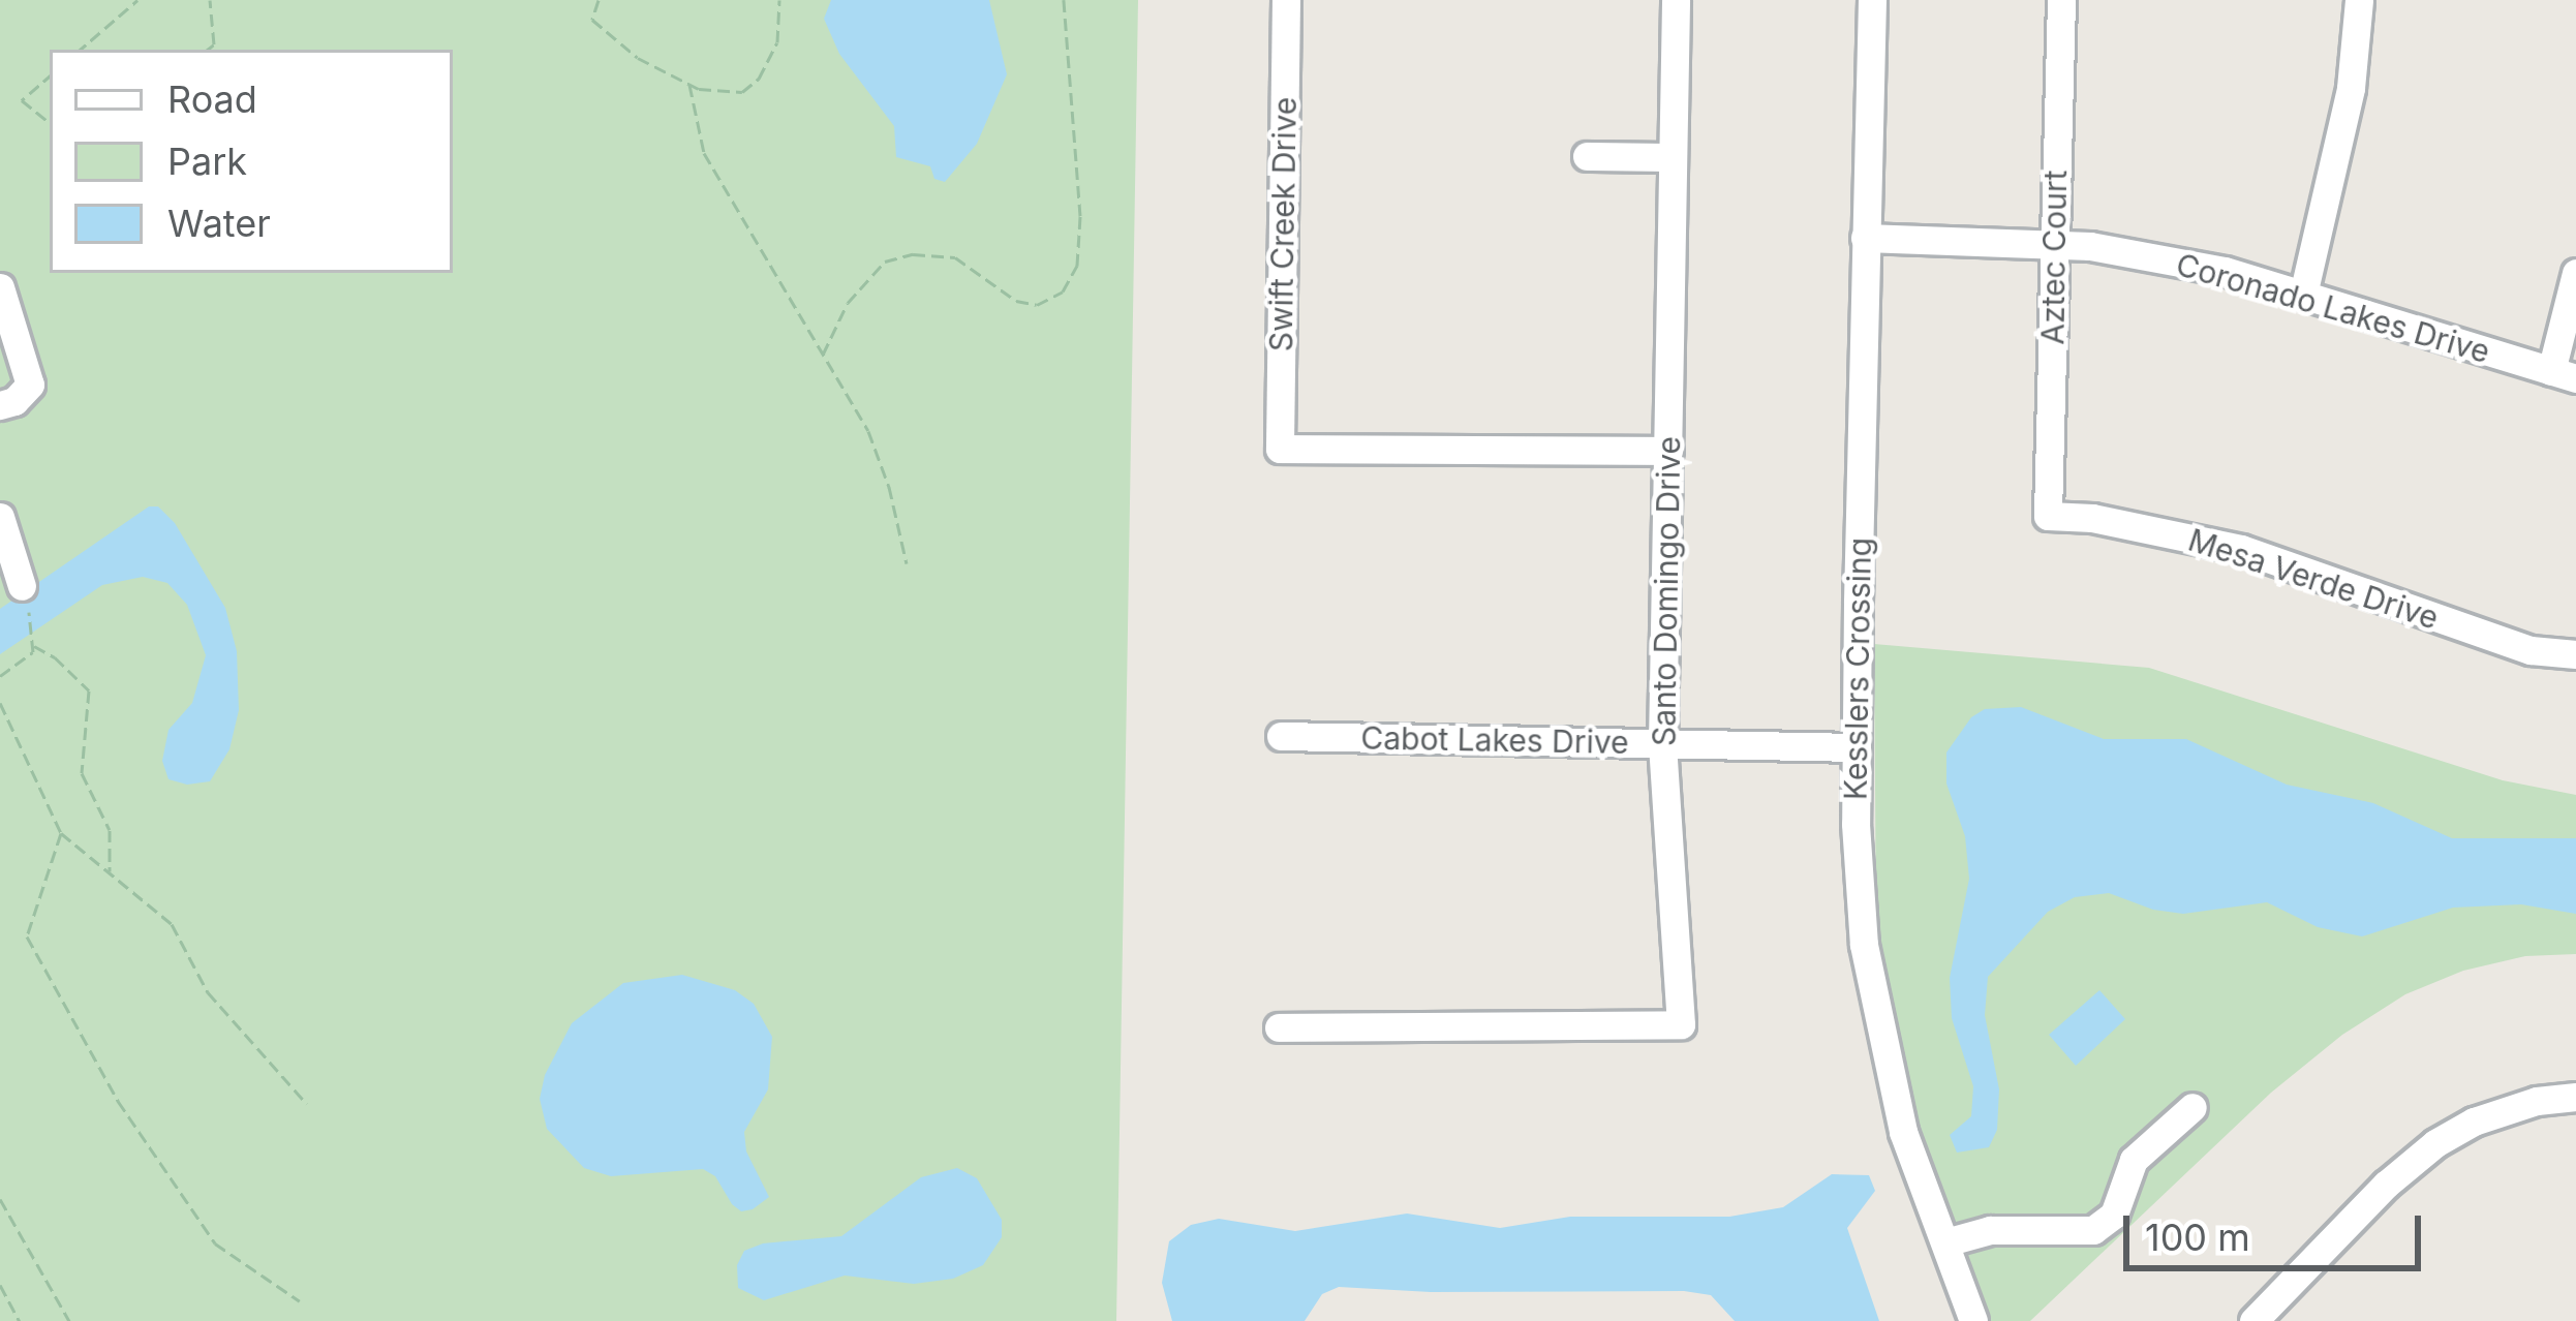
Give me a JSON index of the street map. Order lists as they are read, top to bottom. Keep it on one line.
{"streets":{"street":["Swift Creek Drive","Aztec Court","Coronado Lakes Drive","Mesa Verde Drive","Santo Domingo Drive","Kesslers Crossing","Cabot Lakes Drive"]},"crossings":[["Swift Creek Drive","Santo Domingo Drive"],["Aztec Court","Coronado Lakes Drive"],["Aztec Court","Mesa Verde Drive"],["Coronado Lakes Drive","Kesslers Crossing"],["Santo Domingo Drive","Cabot Lakes Drive"],["Kesslers Crossing","Cabot Lakes Drive"]],"legend":["Road","Park","Water"],"scale_bar":"100 m"}
